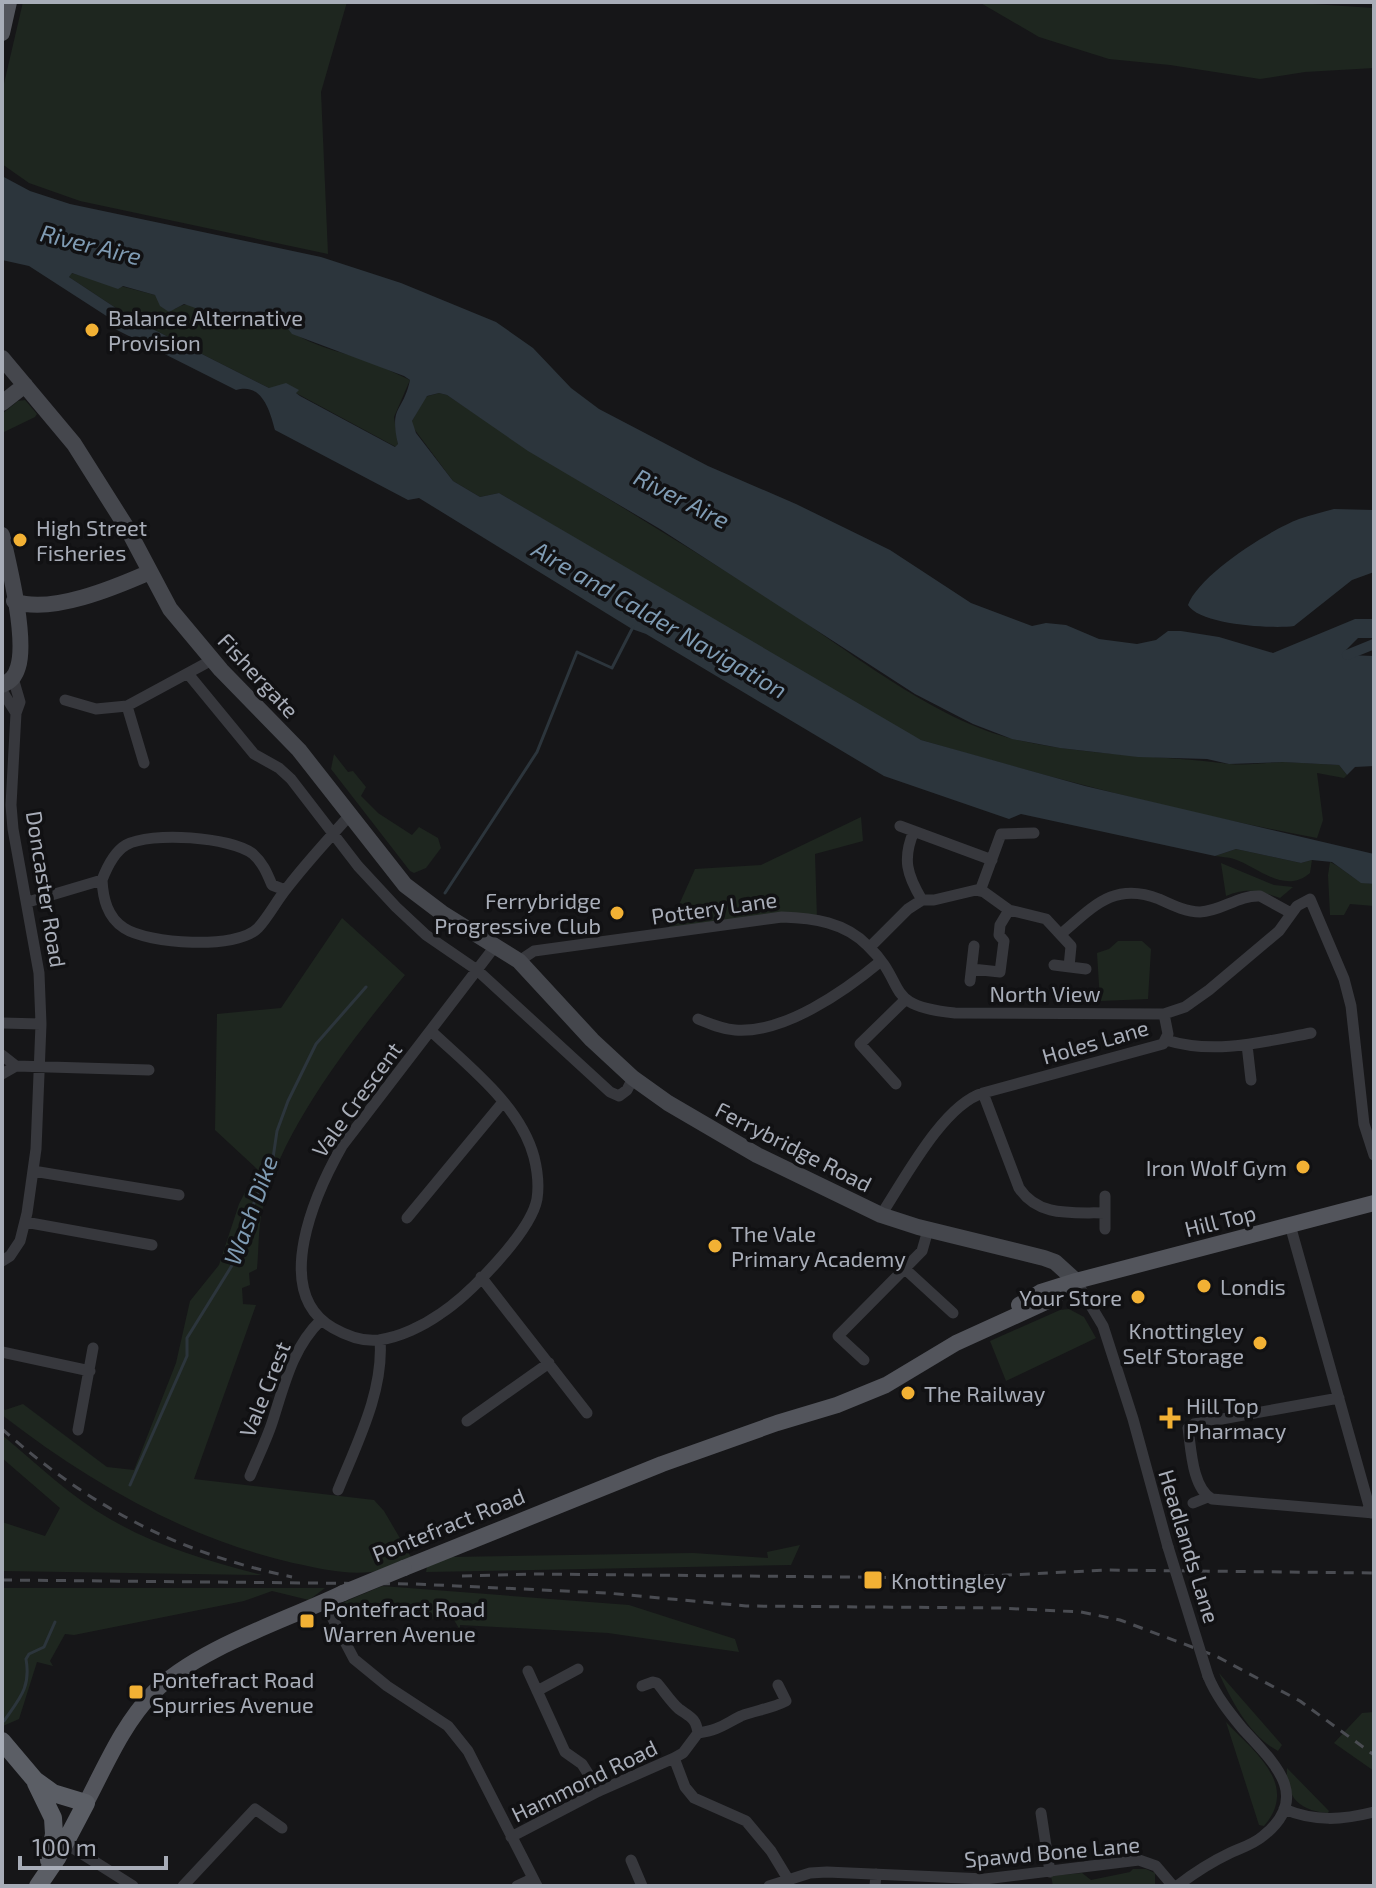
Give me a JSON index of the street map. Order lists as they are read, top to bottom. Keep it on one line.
{"streets":{"highway":["Pontefract Road"],"main road":["Fishergate","Doncaster Road","Ferrybridge Road","Hill Top"],"street":["Pottery Lane","North View","Holes Lane","Vale Crescent","Vale Crest","Headlands Lane","Hammond Road","Spawd Bone Lane"]},"crossings":[["Fishergate","Pottery Lane"],["Fishergate","Vale Crescent"],["Fishergate","Ferrybridge Road"],["Pottery Lane","North View"],["North View","Holes Lane"],["Holes Lane","Ferrybridge Road"],["Vale Crescent","Vale Crest"],["Ferrybridge Road","Hill Top"],["Ferrybridge Road","Pontefract Road"],["Ferrybridge Road","Headlands Lane"],["Hill Top","Pontefract Road"],["Hill Top","Headlands Lane"],["Pontefract Road","Headlands Lane"]],"water":["River Aire","Aire and Calder Navigation","Wash Dike"],"places":{"other":["Balance Alternative Provision","High Street Fisheries","Ferrybridge Progressive Club","Iron Wolf Gym","The Vale Primary Academy","Londis","Your Store","Knottingley Self Storage","The Railway"],"health":["Hill Top Pharmacy"],"transit":["Knottingley","Pontefract Road Warren Avenue","Pontefract Road Spurries Avenue"]},"scale_bar":"100 m"}
